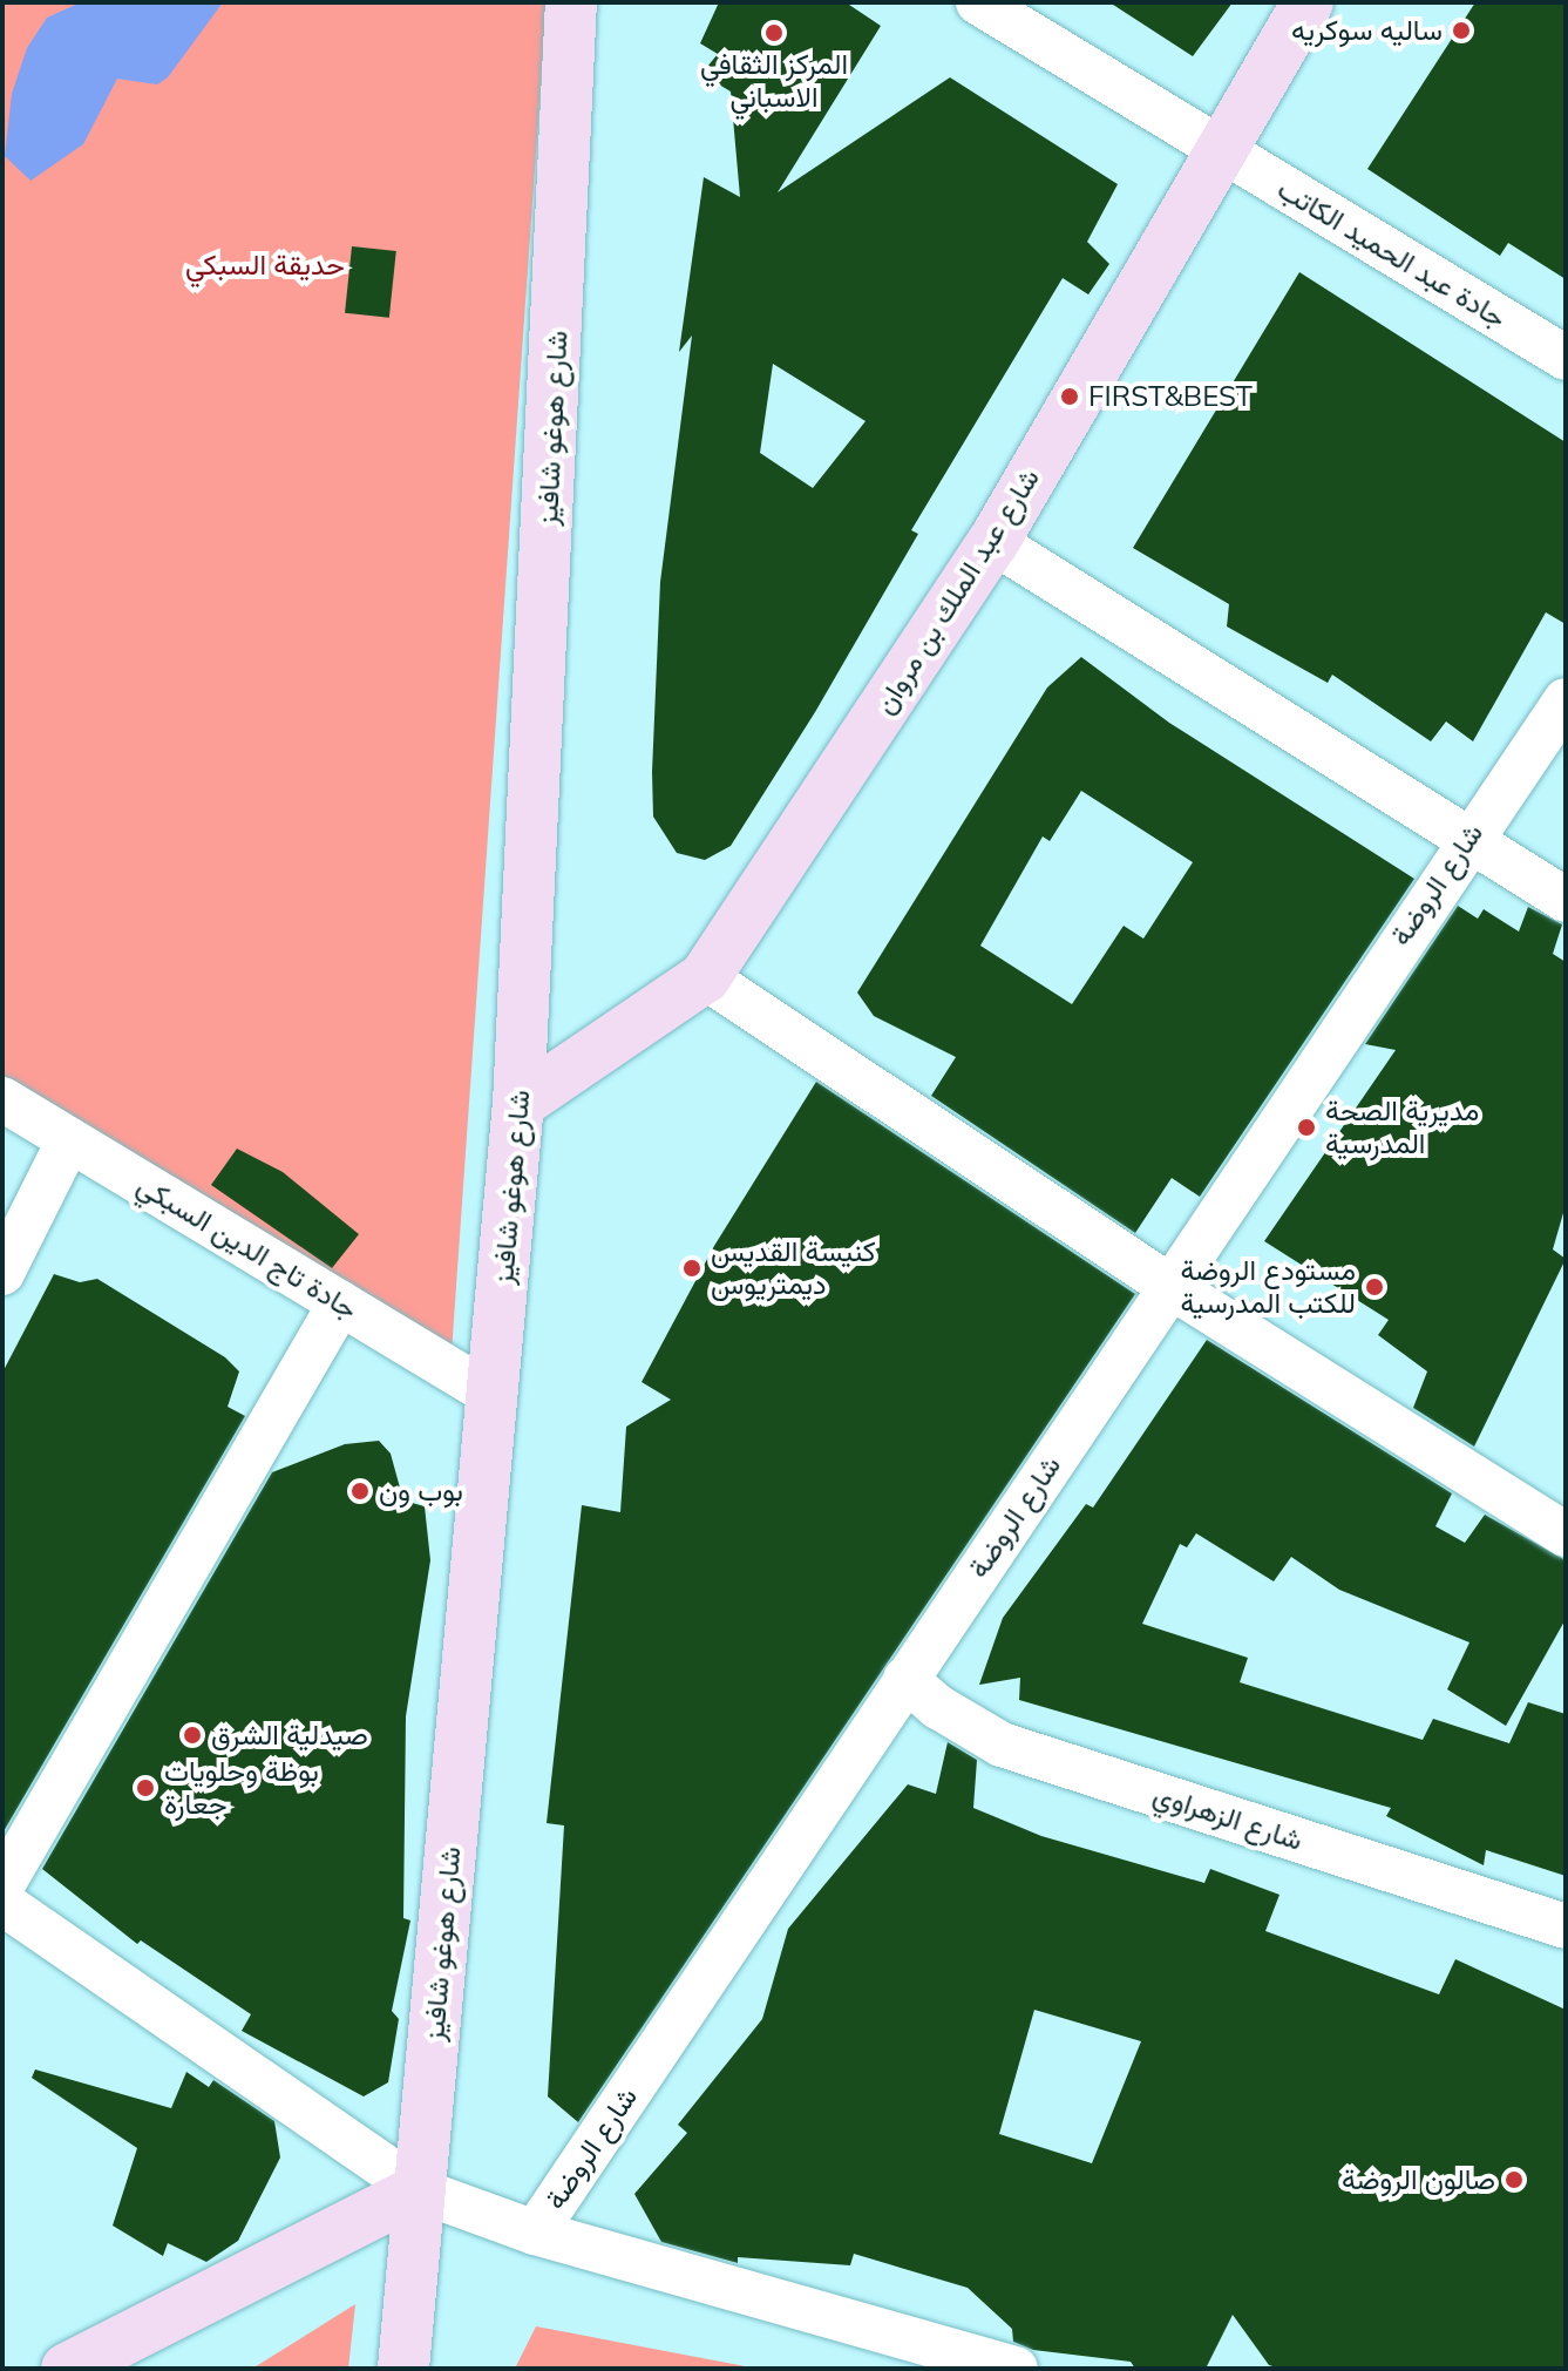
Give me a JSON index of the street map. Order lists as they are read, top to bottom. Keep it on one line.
{"streets":{"main road":["شارع هوغو شافيز","شارع عبد الملك بن مروان"],"street":["جادة عبد الحميد الكاتب","شارع الروضة","جادة تاج الدين السبكي","شارع الزهراوي"]},"crossings":[["جادة عبد الحميد الكاتب","شارع عبد الملك بن مروان"],["شارع هوغو شافيز","شارع عبد الملك بن مروان"],["شارع هوغو شافيز","شارع الروضة"],["شارع هوغو شافيز","جادة تاج الدين السبكي"],["شارع الروضة","شارع الزهراوي"]],"parks":["حديقة السبكي"],"places":["ساليه سوكريه","المركز الثقافي الاسباني","FIRST&BEST","مديرية الصحة المدرسية","كنيسة القديس ديمتريوس","مستودع الروضة للكتب المدرسية","بوب ون","صيدلية الشرق","بوظة وحلويات جعارة","صالون الروضة"]}
